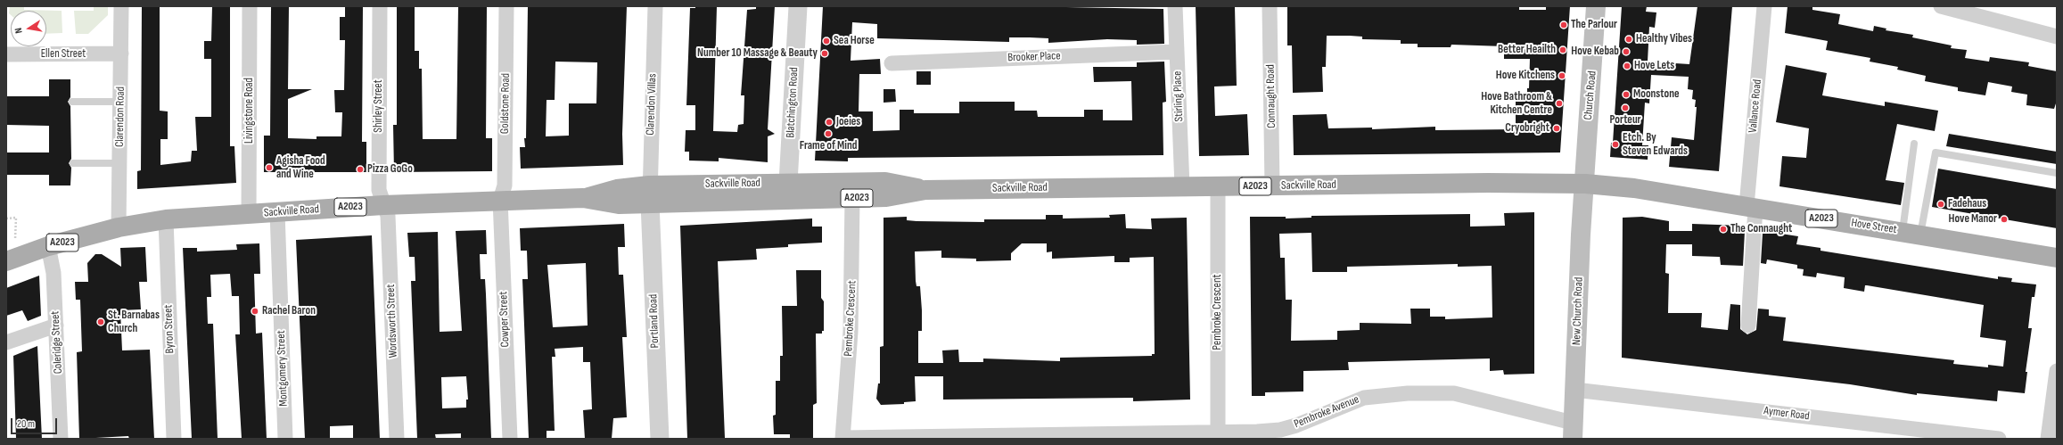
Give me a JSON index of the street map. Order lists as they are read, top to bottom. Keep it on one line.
{"streets":{"main road":["Church Road","Sackville Road","A2023","Hove Street","New Church Road"],"street":["Ellen Street","Brooker Place","Stirling Place","Connaught Road","Blatchington Road","Goldstone Road","Clarendon Villas","Shirley Street","Vallance Road","Livingstone Road","Clarendon Road","Pembroke Crescent","Cowper Street","Wordsworth Street","Portland Road","Byron Street","Coleridge Street","Montgomery Street","Pembroke Avenue","Aymer Road"]},"crossings":[["Ellen Street","Clarendon Road"],["Brooker Place","Stirling Place"],["Church Road","Sackville Road"],["Church Road","Hove Street"],["Church Road","New Church Road"],["Stirling Place","Sackville Road"],["Connaught Road","Sackville Road"],["Blatchington Road","Sackville Road"],["Goldstone Road","Sackville Road"],["Goldstone Road","Cowper Street"],["Clarendon Villas","Sackville Road"],["Clarendon Villas","Portland Road"],["Shirley Street","Sackville Road"],["Shirley Street","Wordsworth Street"],["Vallance Road","Hove Street"],["Livingstone Road","Sackville Road"],["Clarendon Road","Sackville Road"],["Sackville Road","Hove Street"],["Sackville Road","New Church Road"],["Sackville Road","Pembroke Crescent"],["Sackville Road","Cowper Street"],["Sackville Road","Wordsworth Street"],["Sackville Road","Portland Road"],["Sackville Road","Byron Street"],["Sackville Road","Coleridge Street"],["Sackville Road","Montgomery Street"],["Hove Street","New Church Road"],["New Church Road","Pembroke Avenue"],["New Church Road","Aymer Road"],["Pembroke Crescent","Pembroke Avenue"]],"places":["The Parlour","Healthy Vibes","Sea Horse","Better Heailth","Hove Kebab","Number 10 Massage & Beauty","Hove Lets","Hove Kitchens","Moonstone","Hove Bathroom & Kitchen Centre","Porteur","Joeies","Cryobright","Frame of Mind","Etch. By Steven Edwards","Agisha Food and Wine","Pizza GoGo","Fadehaus","Hove Manor","The Connaught","Rachel Baron","St. Barnabas Church"],"scale_bar":"20 m","north":"left"}
